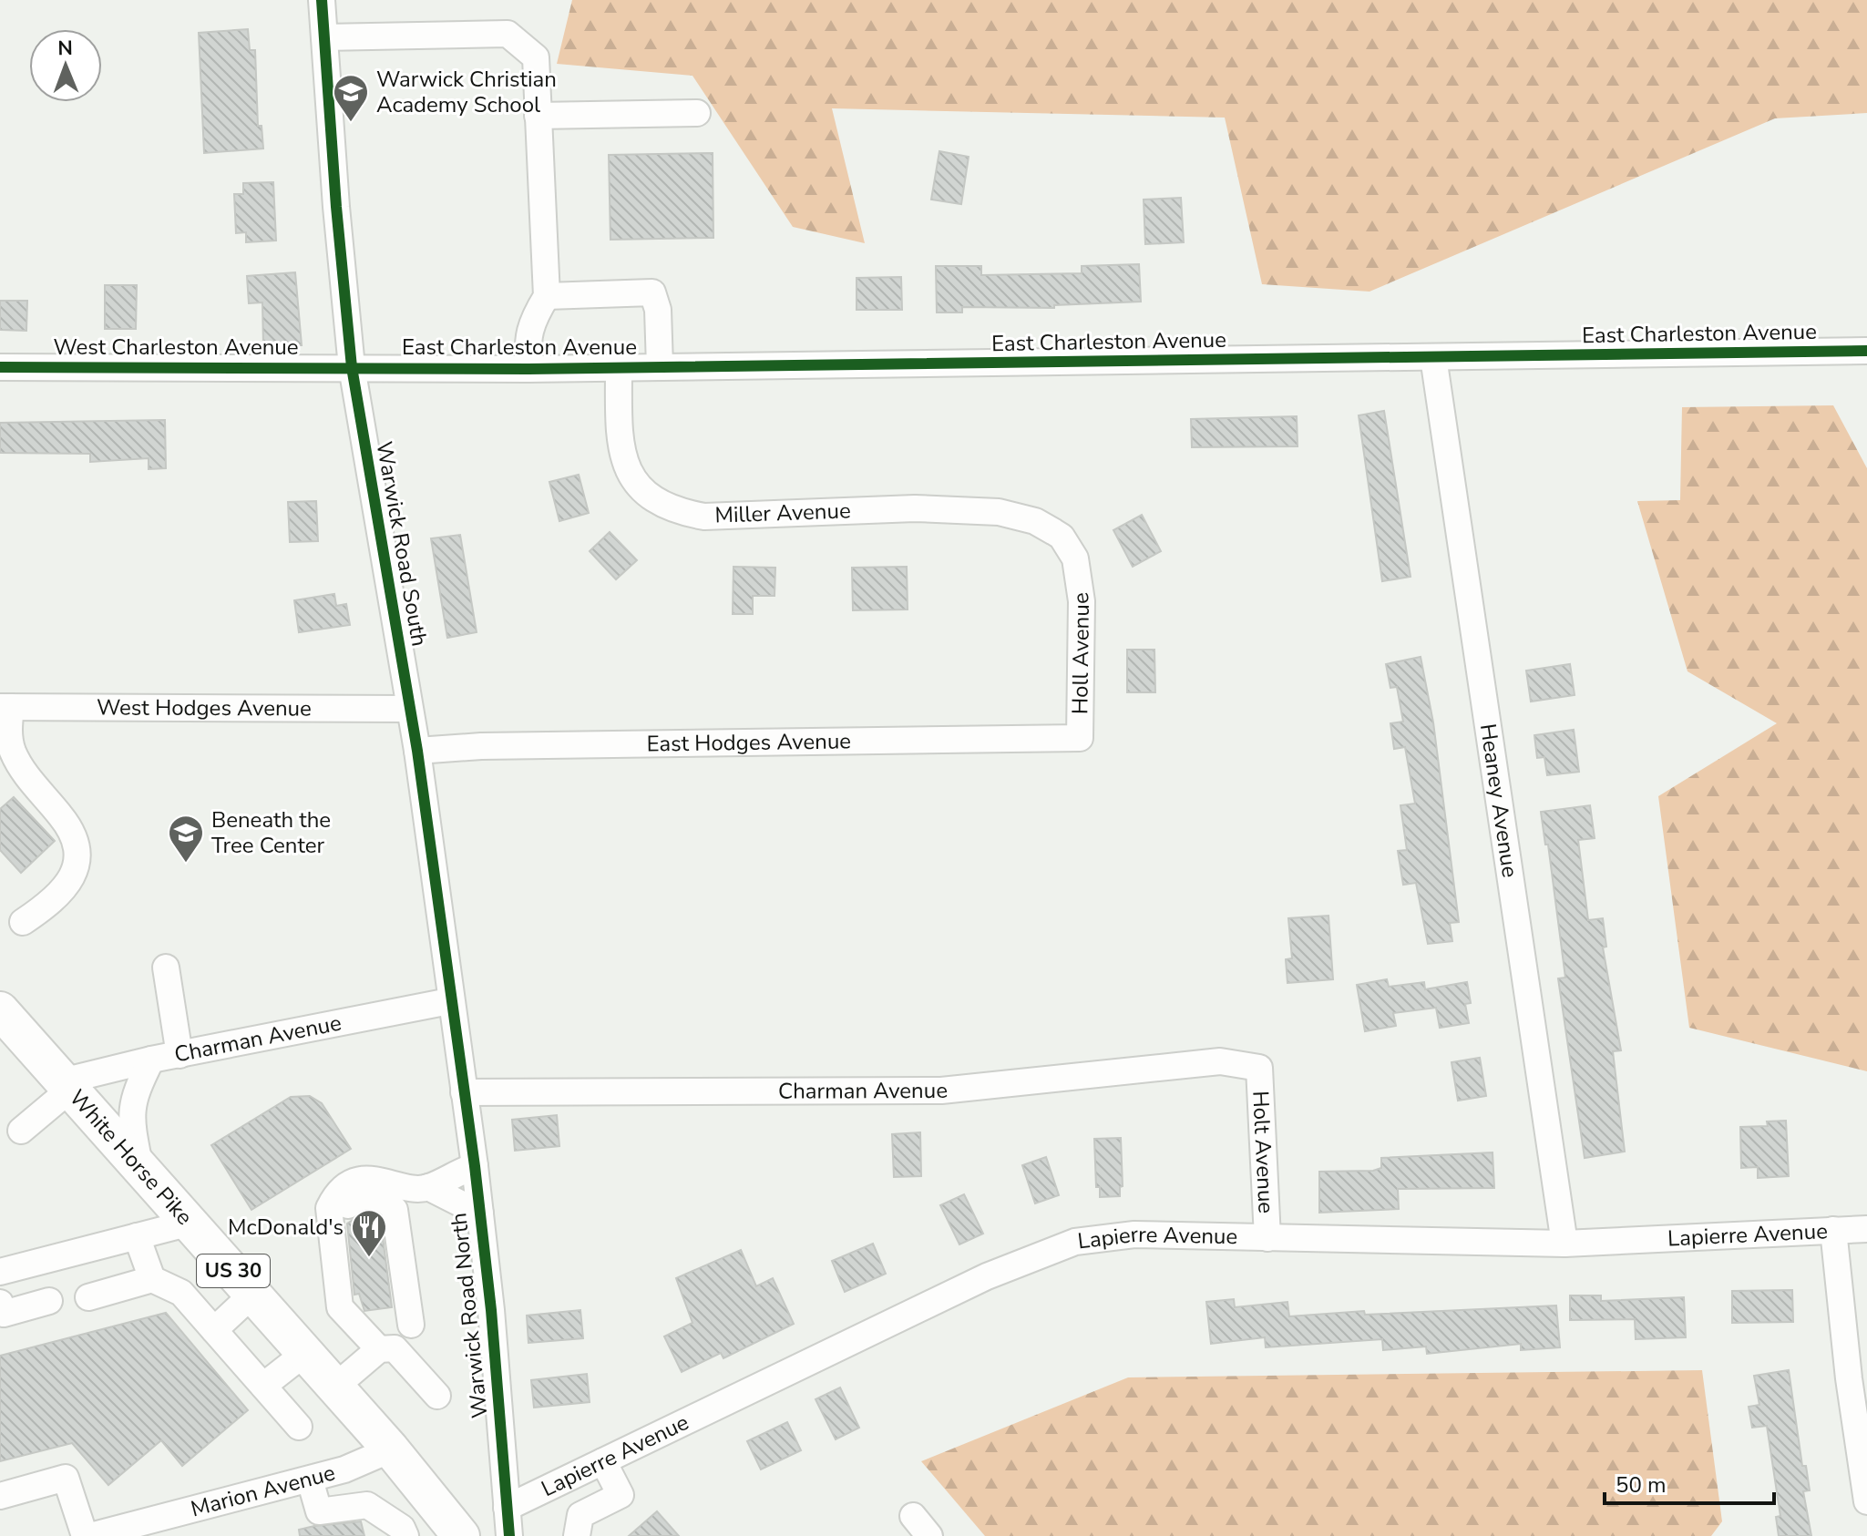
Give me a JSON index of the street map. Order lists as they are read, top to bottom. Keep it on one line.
{"streets":{"highway":["White Horse Pike","US 30"],"street":["East Charleston Avenue","West Charleston Avenue","Miller Avenue","Warwick Road South","Holl Avenue","West Hodges Avenue","East Hodges Avenue","Heaney Avenue","Charman Avenue","Holt Avenue","Lapierre Avenue","Warwick Road North","Marion Avenue"]},"crossings":[["East Charleston Avenue","West Charleston Avenue"],["East Charleston Avenue","Miller Avenue"],["East Charleston Avenue","Warwick Road South"],["East Charleston Avenue","Heaney Avenue"],["West Charleston Avenue","Warwick Road South"],["Miller Avenue","Holl Avenue"],["Warwick Road South","West Hodges Avenue"],["Warwick Road South","East Hodges Avenue"],["Warwick Road South","Charman Avenue"],["Warwick Road South","Warwick Road North"],["Holl Avenue","East Hodges Avenue"],["Heaney Avenue","Lapierre Avenue"],["Charman Avenue","Holt Avenue"],["Charman Avenue","White Horse Pike"],["Charman Avenue","Warwick Road North"],["Holt Avenue","Lapierre Avenue"],["White Horse Pike","Marion Avenue"],["Lapierre Avenue","Warwick Road North"]],"places":{"school or university":["Warwick Christian Academy School","Beneath the Tree Center"],"restaurant":["McDonald's"]},"scale_bar":"50 m","north":"top"}
